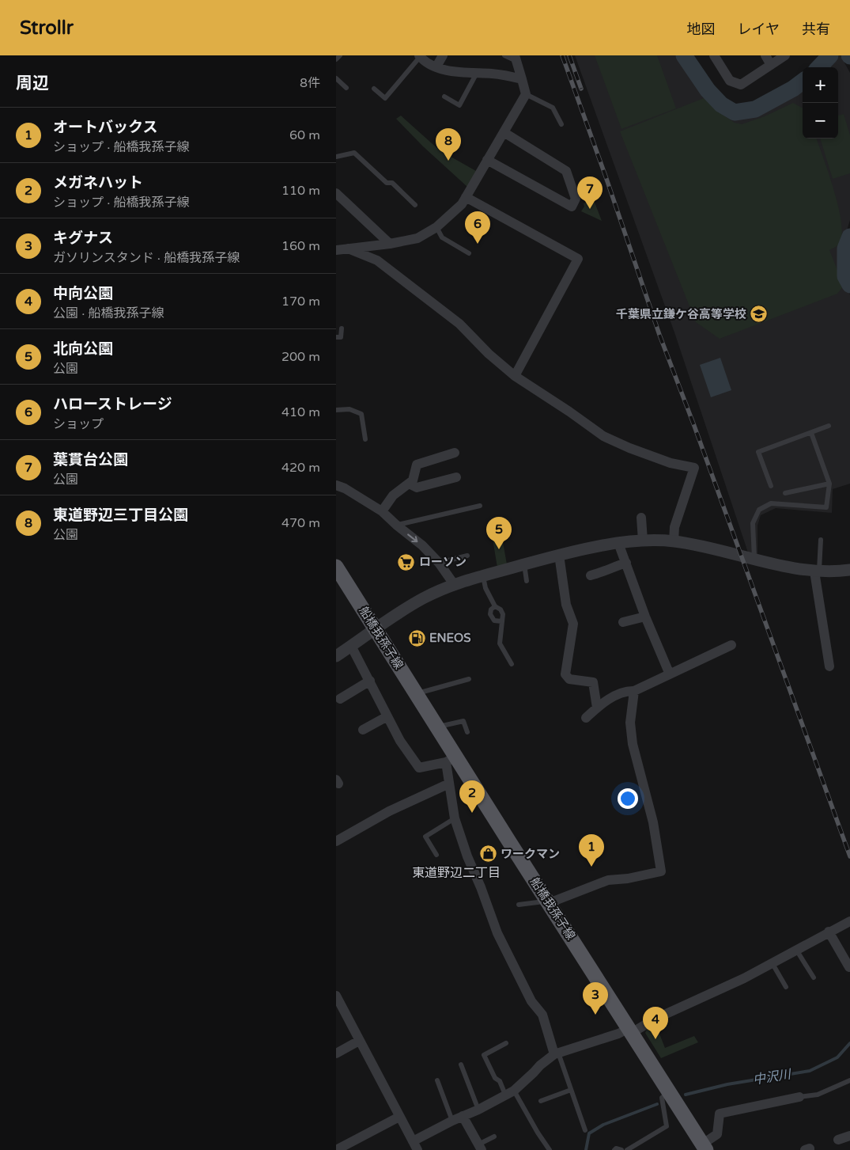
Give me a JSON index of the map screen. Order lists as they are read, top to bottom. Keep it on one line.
{"streets":{"main road":["船橋我孫子線"]},"districts":["東道野辺二丁目"],"water":["中沢川"],"places":{"school or university":["千葉県立鎌ケ谷高等学校"],"supermarket":["ローソン"],"fuel station":["ENEOS"],"shop":["ワークマン"]},"page":{"header":"Strollr","nav":["地図","レイヤ","共有"],"heading":["周辺","8件"],"map_buttons":["+","−"],"list":[{"mark":"1","name":"オートバックス","note":"ショップ · 船橋我孫子線","value":"60 m"},{"mark":"2","name":"メガネハット","note":"ショップ · 船橋我孫子線","value":"110 m"},{"mark":"3","name":"キグナス","note":"ガソリンスタンド · 船橋我孫子線","value":"160 m"},{"mark":"4","name":"中向公園","note":"公園 · 船橋我孫子線","value":"170 m"},{"mark":"5","name":"北向公園","note":"公園","value":"200 m"},{"mark":"6","name":"ハローストレージ","note":"ショップ","value":"410 m"},{"mark":"7","name":"葉貫台公園","note":"公園","value":"420 m"},{"mark":"8","name":"東道野辺三丁目公園","note":"公園","value":"470 m"}],"pins":["8","7","6","5","2","1","3","4"]}}
